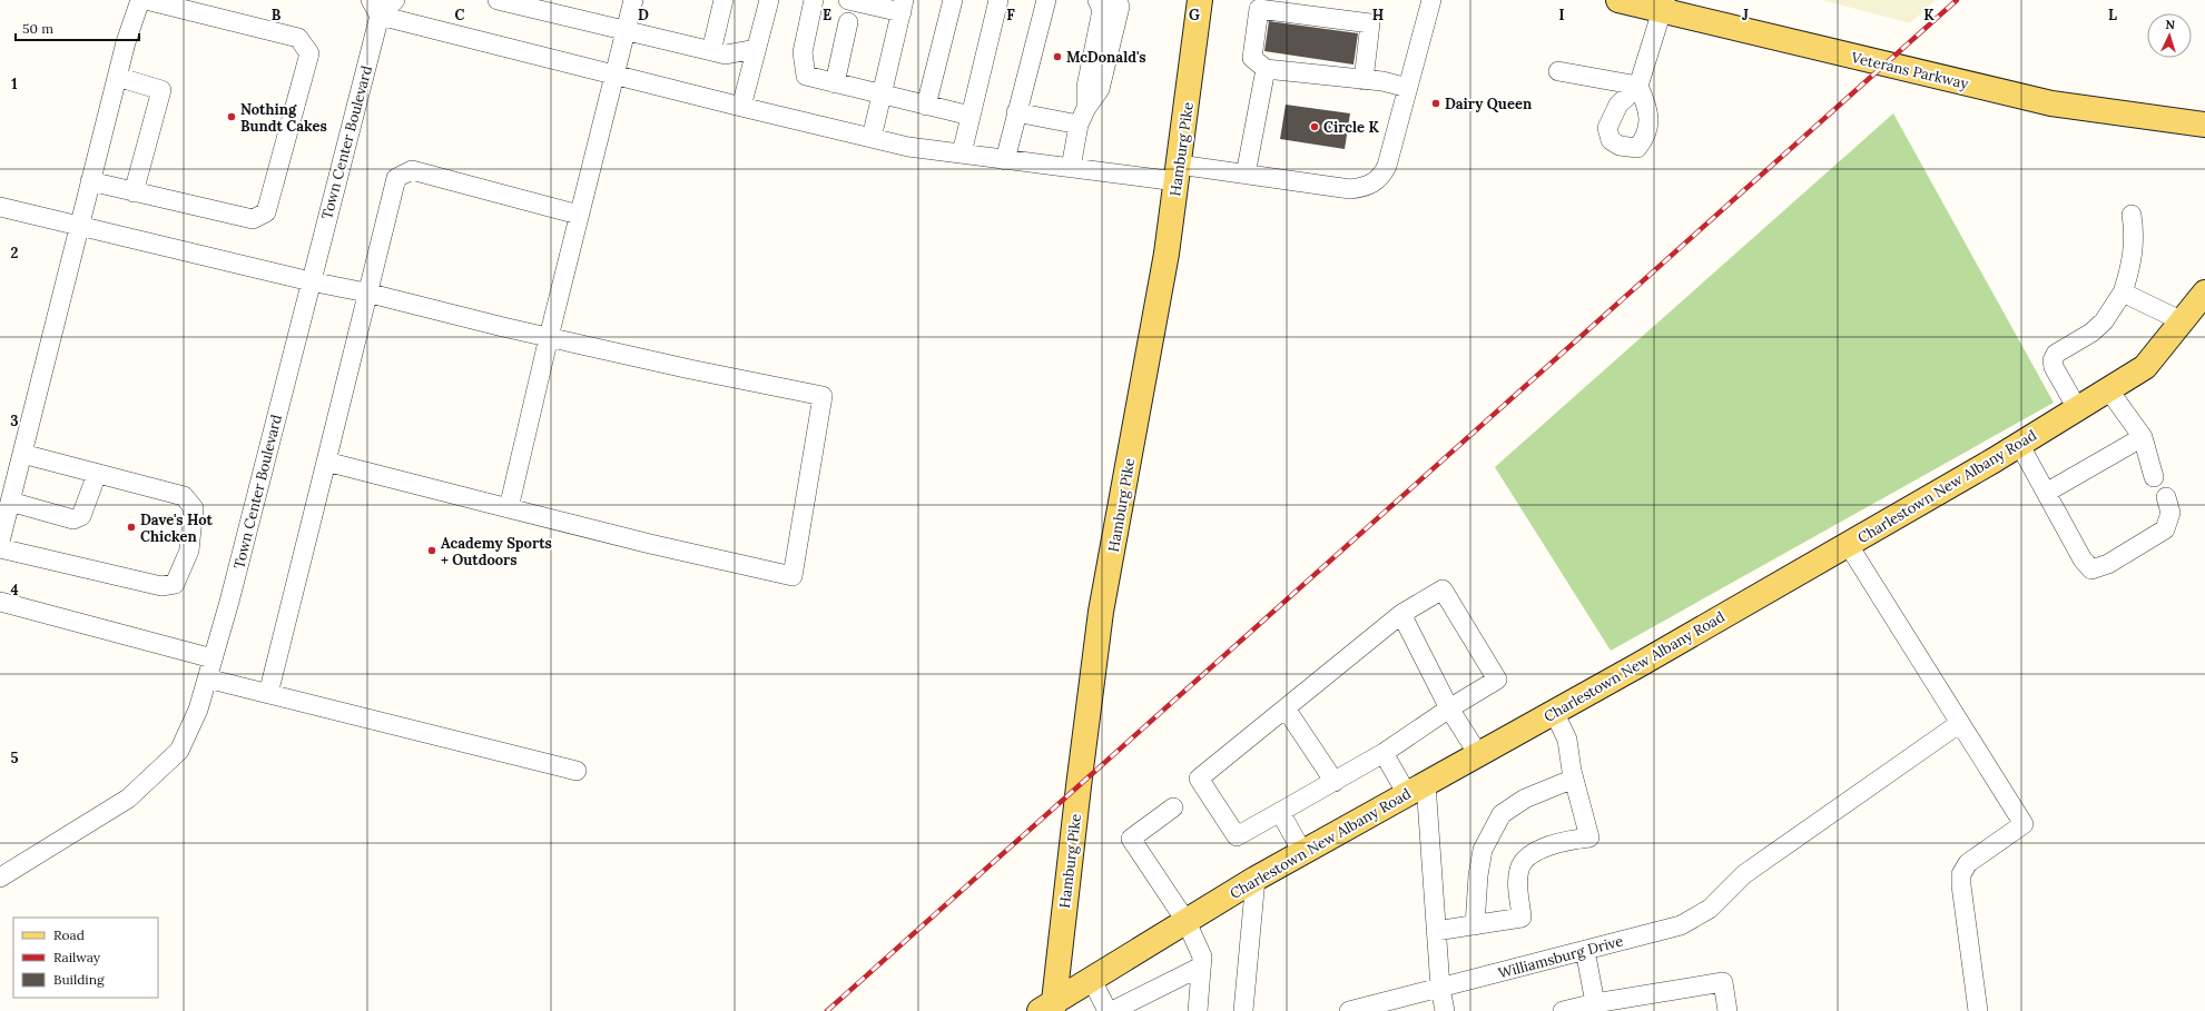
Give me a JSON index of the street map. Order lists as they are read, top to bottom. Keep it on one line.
{"streets":{"main road":["Veterans Parkway","Hamburg Pike","Charlestown New Albany Road"],"street":["Town Center Boulevard","Williamsburg Drive"]},"crossings":[["Hamburg Pike","Charlestown New Albany Road"]],"places":["McDonald's","Dairy Queen","Nothing Bundt Cakes","Circle K","Dave's Hot Chicken","Academy Sports + Outdoors"],"legend":["Road","Railway","Building"],"scale_bar":"50 m","north":"top","grid":{"columns":["B","C","D","E","F","G","H","I","J","K","L"],"rows":["1","2","3","4","5"]}}
